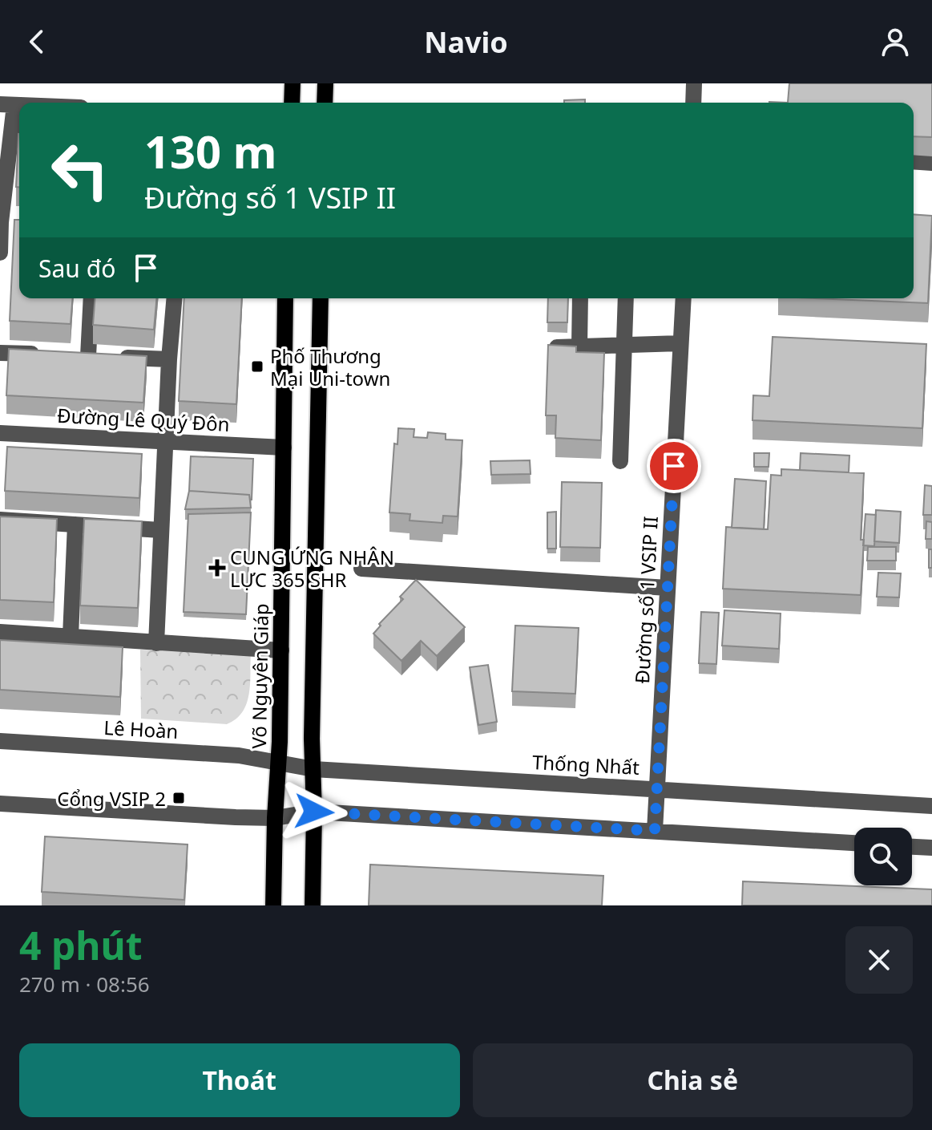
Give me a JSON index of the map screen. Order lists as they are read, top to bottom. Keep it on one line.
{"streets":{"main road":["Võ Nguyên Giáp"],"street":["Đường Lê Quý Đôn","Đường số 1 VSIP II","Lê Hoàn","Thống Nhất"]},"crossings":[["Đường Lê Quý Đôn","Võ Nguyên Giáp"],["Đường số 1 VSIP II","Thống Nhất"],["Võ Nguyên Giáp","Lê Hoàn"],["Lê Hoàn","Thống Nhất"]],"places":{"transit":["Phố Thương Mại Uni-town","Cổng VSIP 2"],"health":["CUNG ỨNG NHÂN LỰC 365 SHR"]},"page":{"header":"Navio","turn":["130 m","Đường số 1 VSIP II"],"then":"Sau đó","heading":["4 phút","270 m · 08:56"],"buttons":["Thoát","Chia sẻ"]}}
